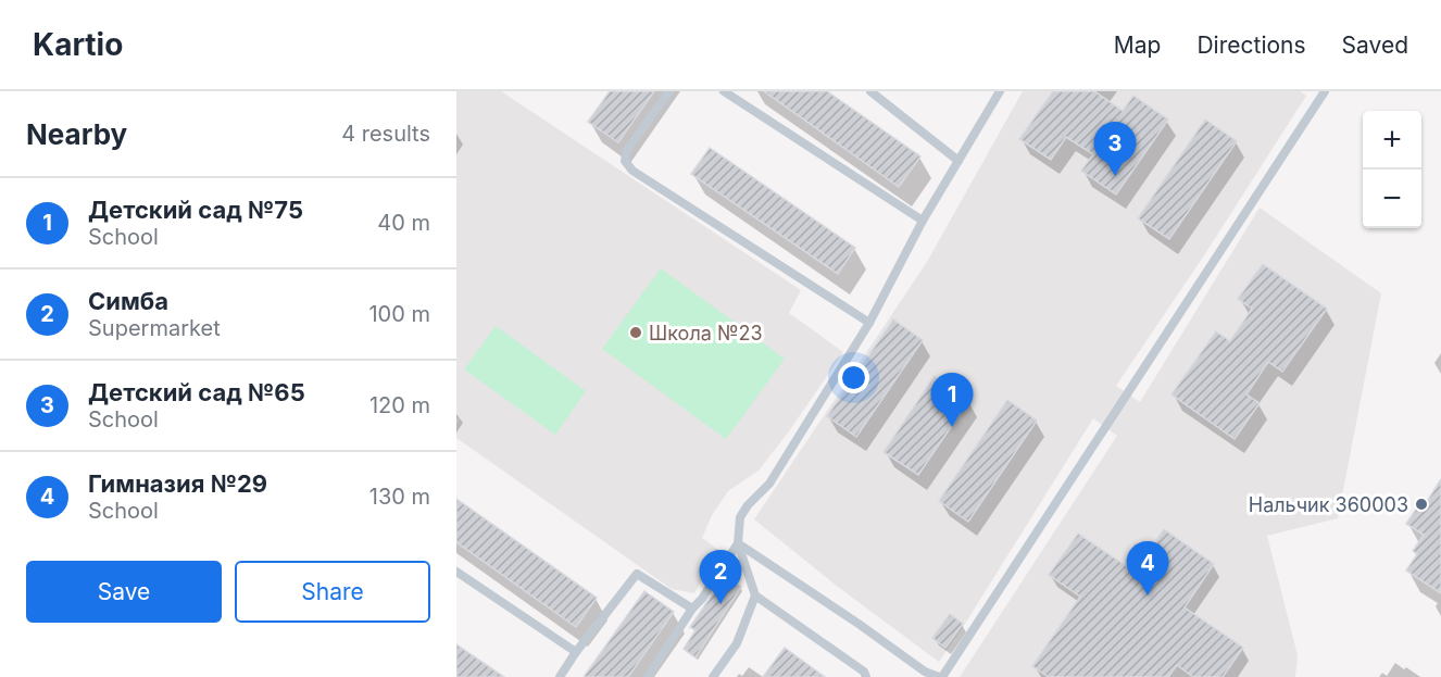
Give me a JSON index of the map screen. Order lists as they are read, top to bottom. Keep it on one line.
{"places":["Школа №23","Нальчик 360003"],"page":{"header":"Kartio","nav":["Map","Directions","Saved"],"heading":["Nearby","4 results"],"map_buttons":["+","−"],"pins":["3","1","4","2"],"list":[{"mark":"1","name":"Детский сад №75","note":"School","value":"40 m"},{"mark":"2","name":"Симба","note":"Supermarket","value":"100 m"},{"mark":"3","name":"Детский сад №65","note":"School","value":"120 m"},{"mark":"4","name":"Гимназия №29","note":"School","value":"130 m"}],"buttons":["Save","Share"]}}
